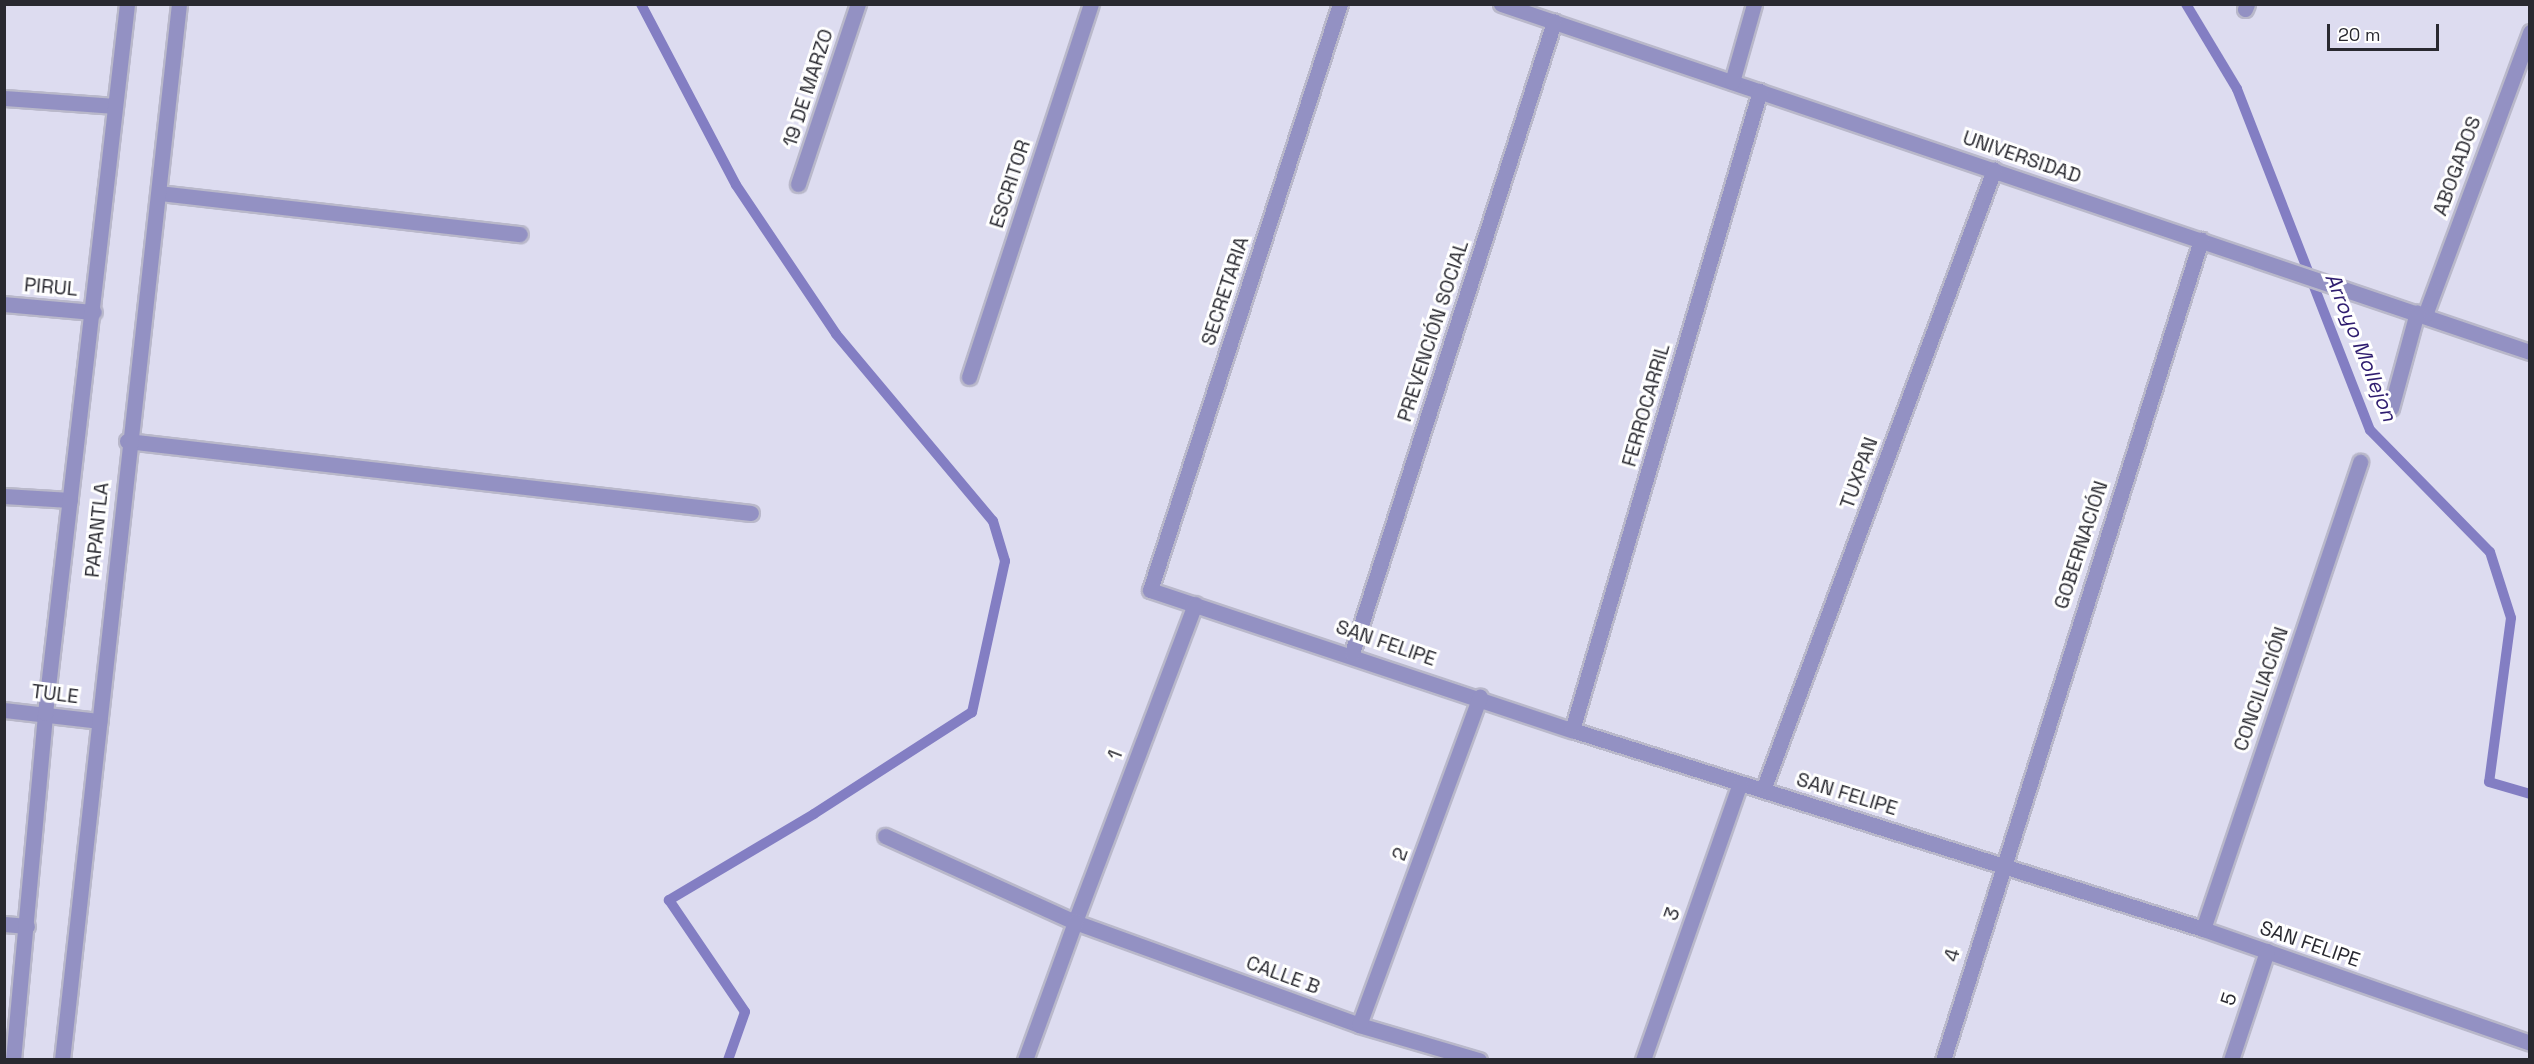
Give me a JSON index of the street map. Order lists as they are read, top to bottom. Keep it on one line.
{"streets":{"street":["19 DE MARZO","UNIVERSIDAD","ABOGADOS","ESCRITOR","PIRUL","SECRETARIA","PREVENCIÓN SOCIAL","FERROCARRIL","TUXPAN","PAPANTLA","GOBERNACIÓN","SAN FELIPE","CONCILIACIÓN","TULE","1","2","3","4","CALLE B","5"]},"crossings":[["UNIVERSIDAD","ABOGADOS"],["UNIVERSIDAD","PREVENCIÓN SOCIAL"],["UNIVERSIDAD","FERROCARRIL"],["UNIVERSIDAD","TUXPAN"],["UNIVERSIDAD","GOBERNACIÓN"],["PIRUL","PAPANTLA"],["SECRETARIA","SAN FELIPE"],["PREVENCIÓN SOCIAL","SAN FELIPE"],["FERROCARRIL","SAN FELIPE"],["TUXPAN","SAN FELIPE"],["PAPANTLA","TULE"],["GOBERNACIÓN","SAN FELIPE"],["GOBERNACIÓN","4"],["SAN FELIPE","CONCILIACIÓN"],["SAN FELIPE","1"],["SAN FELIPE","2"],["SAN FELIPE","3"],["SAN FELIPE","4"],["SAN FELIPE","5"],["1","CALLE B"],["2","CALLE B"]],"water":["Arroyo Mollejon"],"scale_bar":"20 m"}
